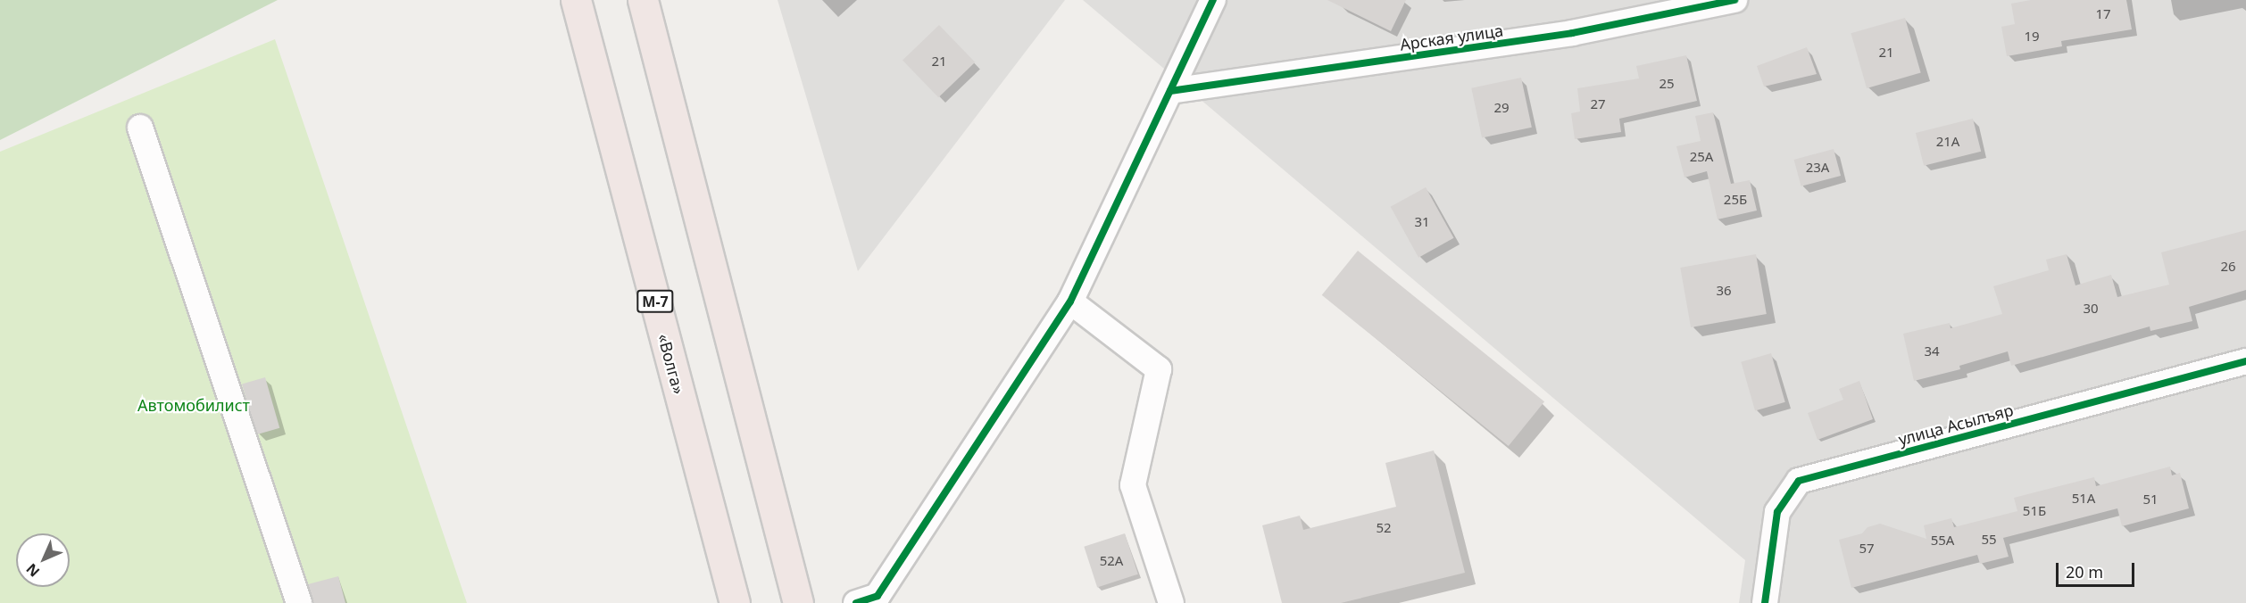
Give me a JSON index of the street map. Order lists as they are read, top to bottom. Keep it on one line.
{"streets":{"highway":["М-7","«Волга»"],"street":["Арская улица","улица Асылъяр"]},"parks":["Автомобилист"],"house_numbers":["17","19","21","21","25","27","29","21А","25А","23А","25Б","31","26","36","30","34","51А","51","51Б","52","55","55А","57","52А"],"scale_bar":"20 m","north":"bottom left"}
